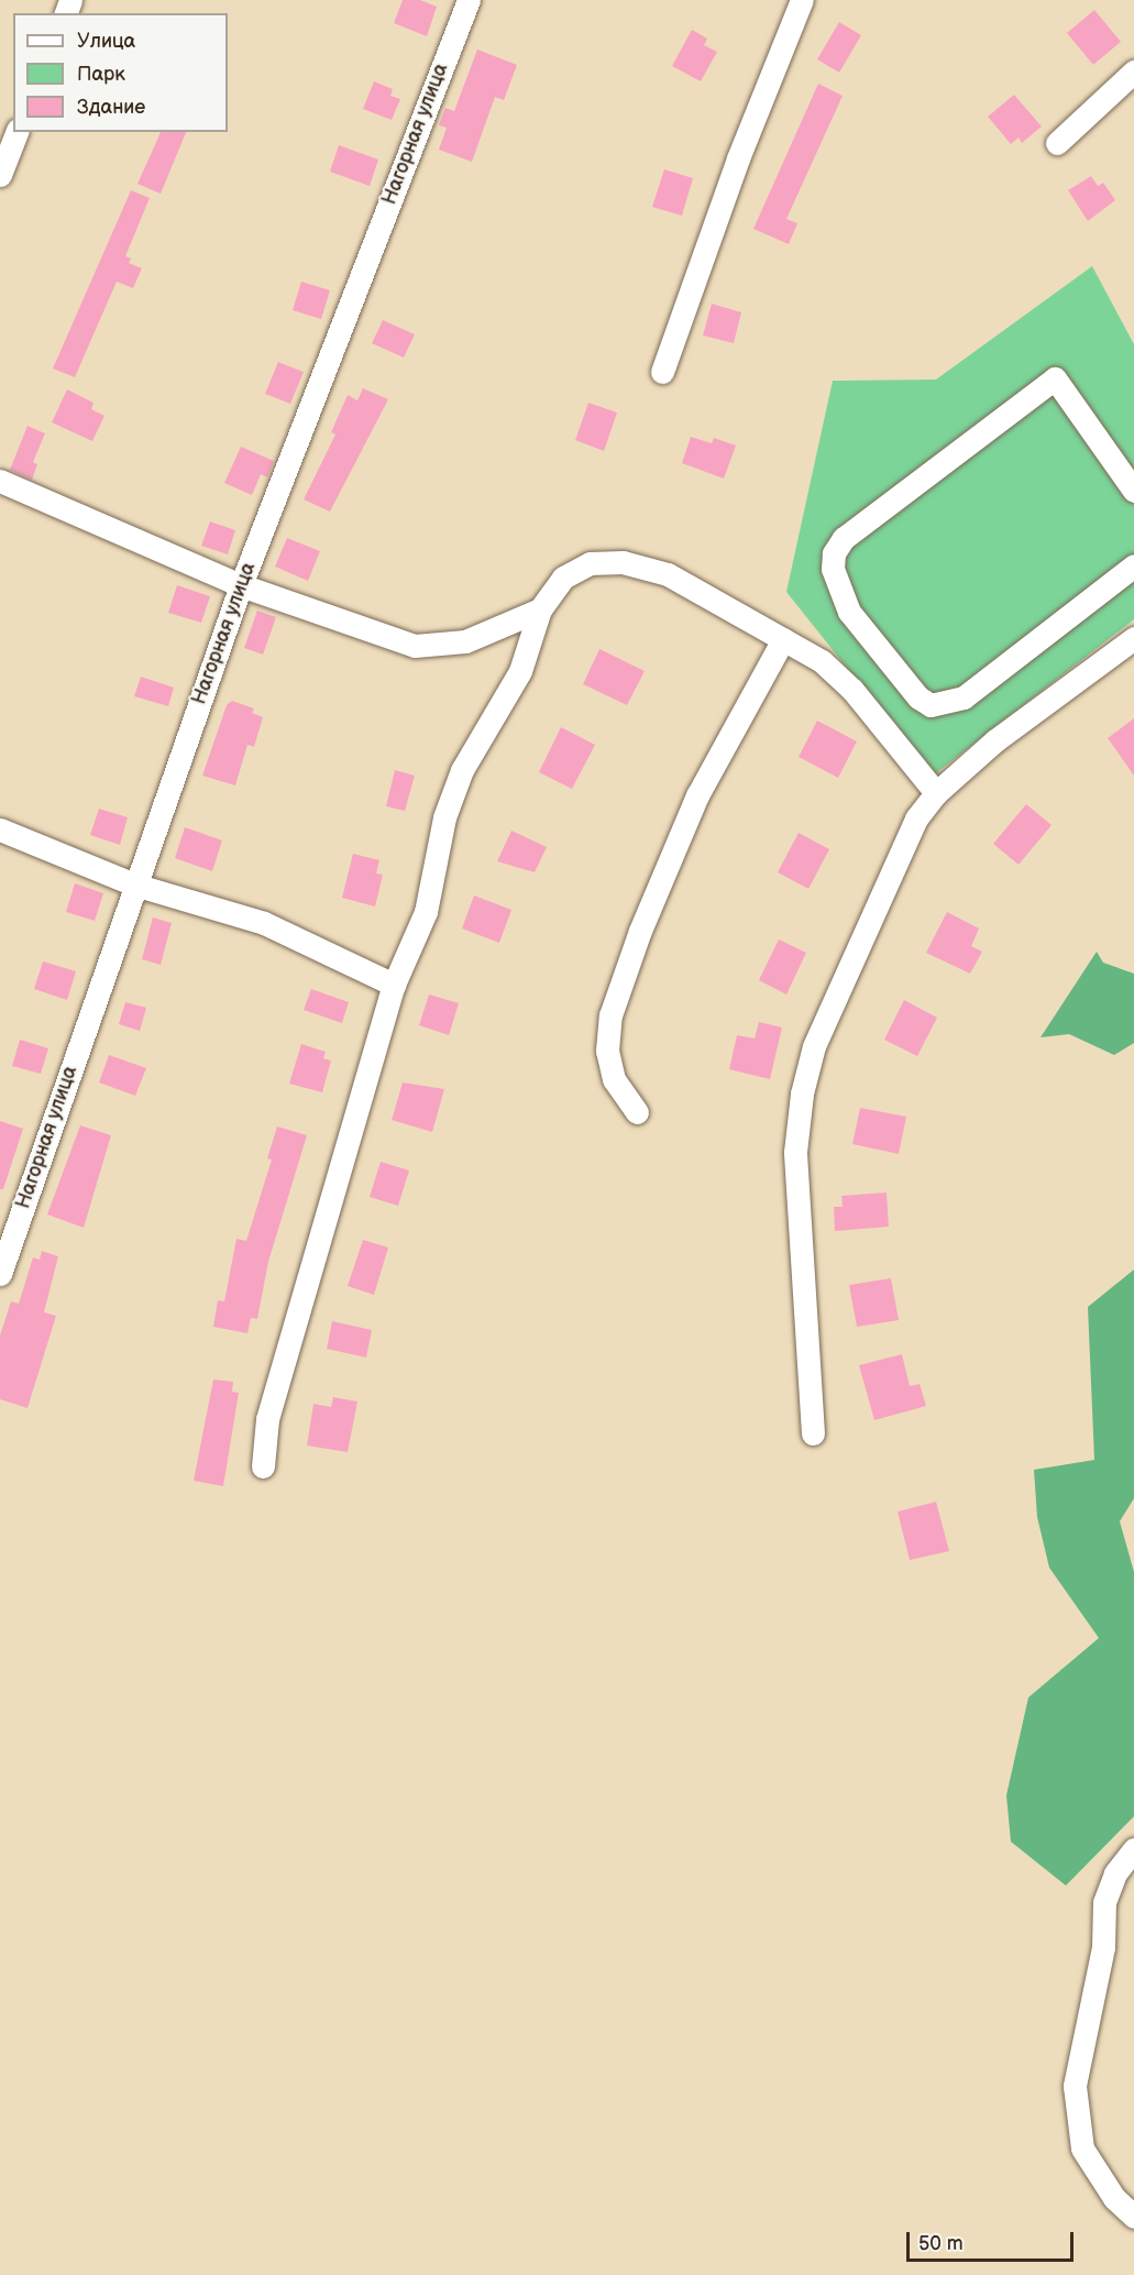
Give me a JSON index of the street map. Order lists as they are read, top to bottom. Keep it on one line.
{"streets":{"street":["Нагорная улица"]},"legend":["Улица","Парк","Здание"],"scale_bar":"50 m"}
